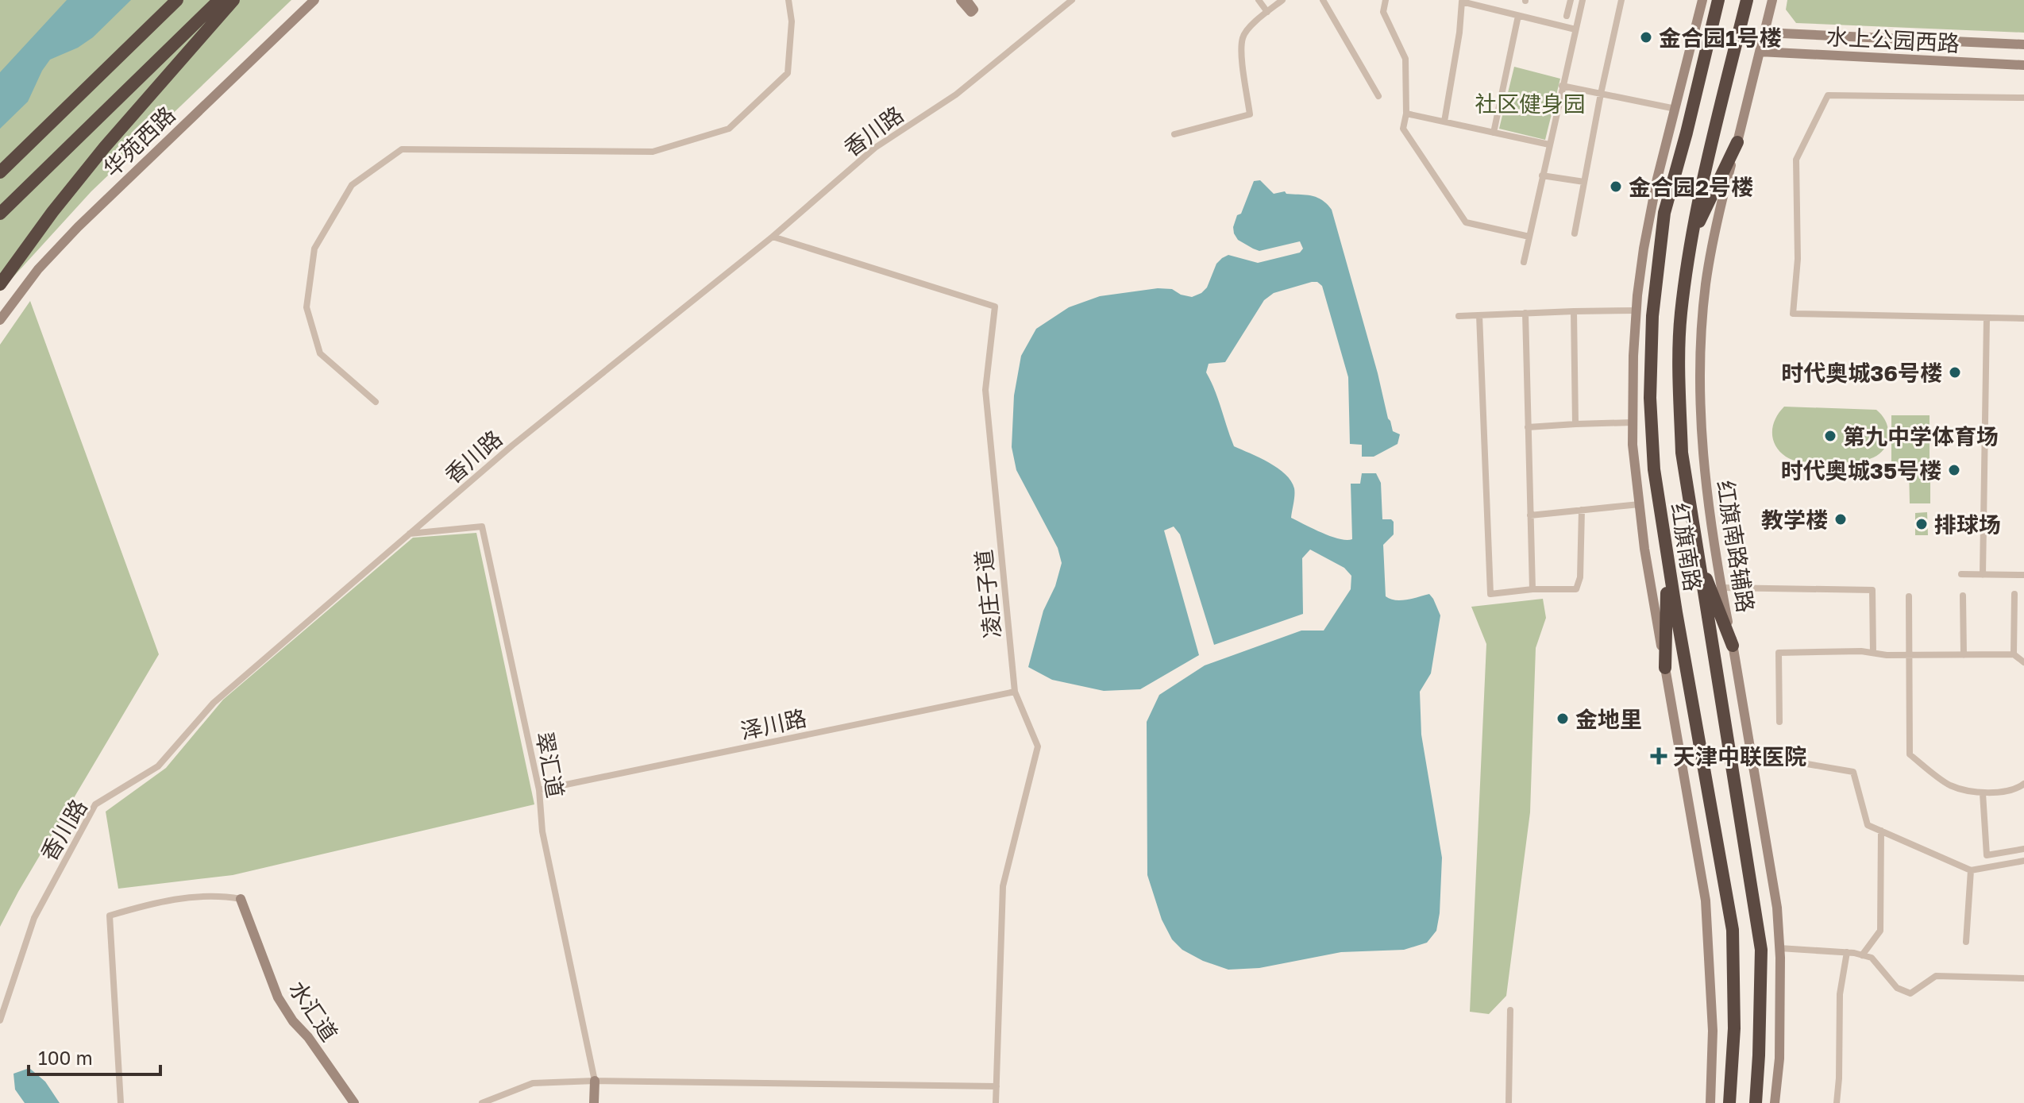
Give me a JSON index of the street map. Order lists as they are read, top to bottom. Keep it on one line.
{"streets":{"highway":["红旗南路"],"main road":["水上公园西路","华苑西路","红旗南路辅路","水汇道"],"street":["香川路","凌庄子道","泽川路","翠汇道"]},"crossings":[["水上公园西路","红旗南路辅路"],["香川路","凌庄子道"],["香川路","翠汇道"],["凌庄子道","泽川路"],["泽川路","翠汇道"]],"parks":["社区健身园"],"places":{"other":["金合园1号楼","金合园2号楼","时代奥城36号楼","第九中学体育场","时代奥城35号楼","教学楼","排球场","金地里"],"health":["天津中联医院"]},"scale_bar":"100 m"}
